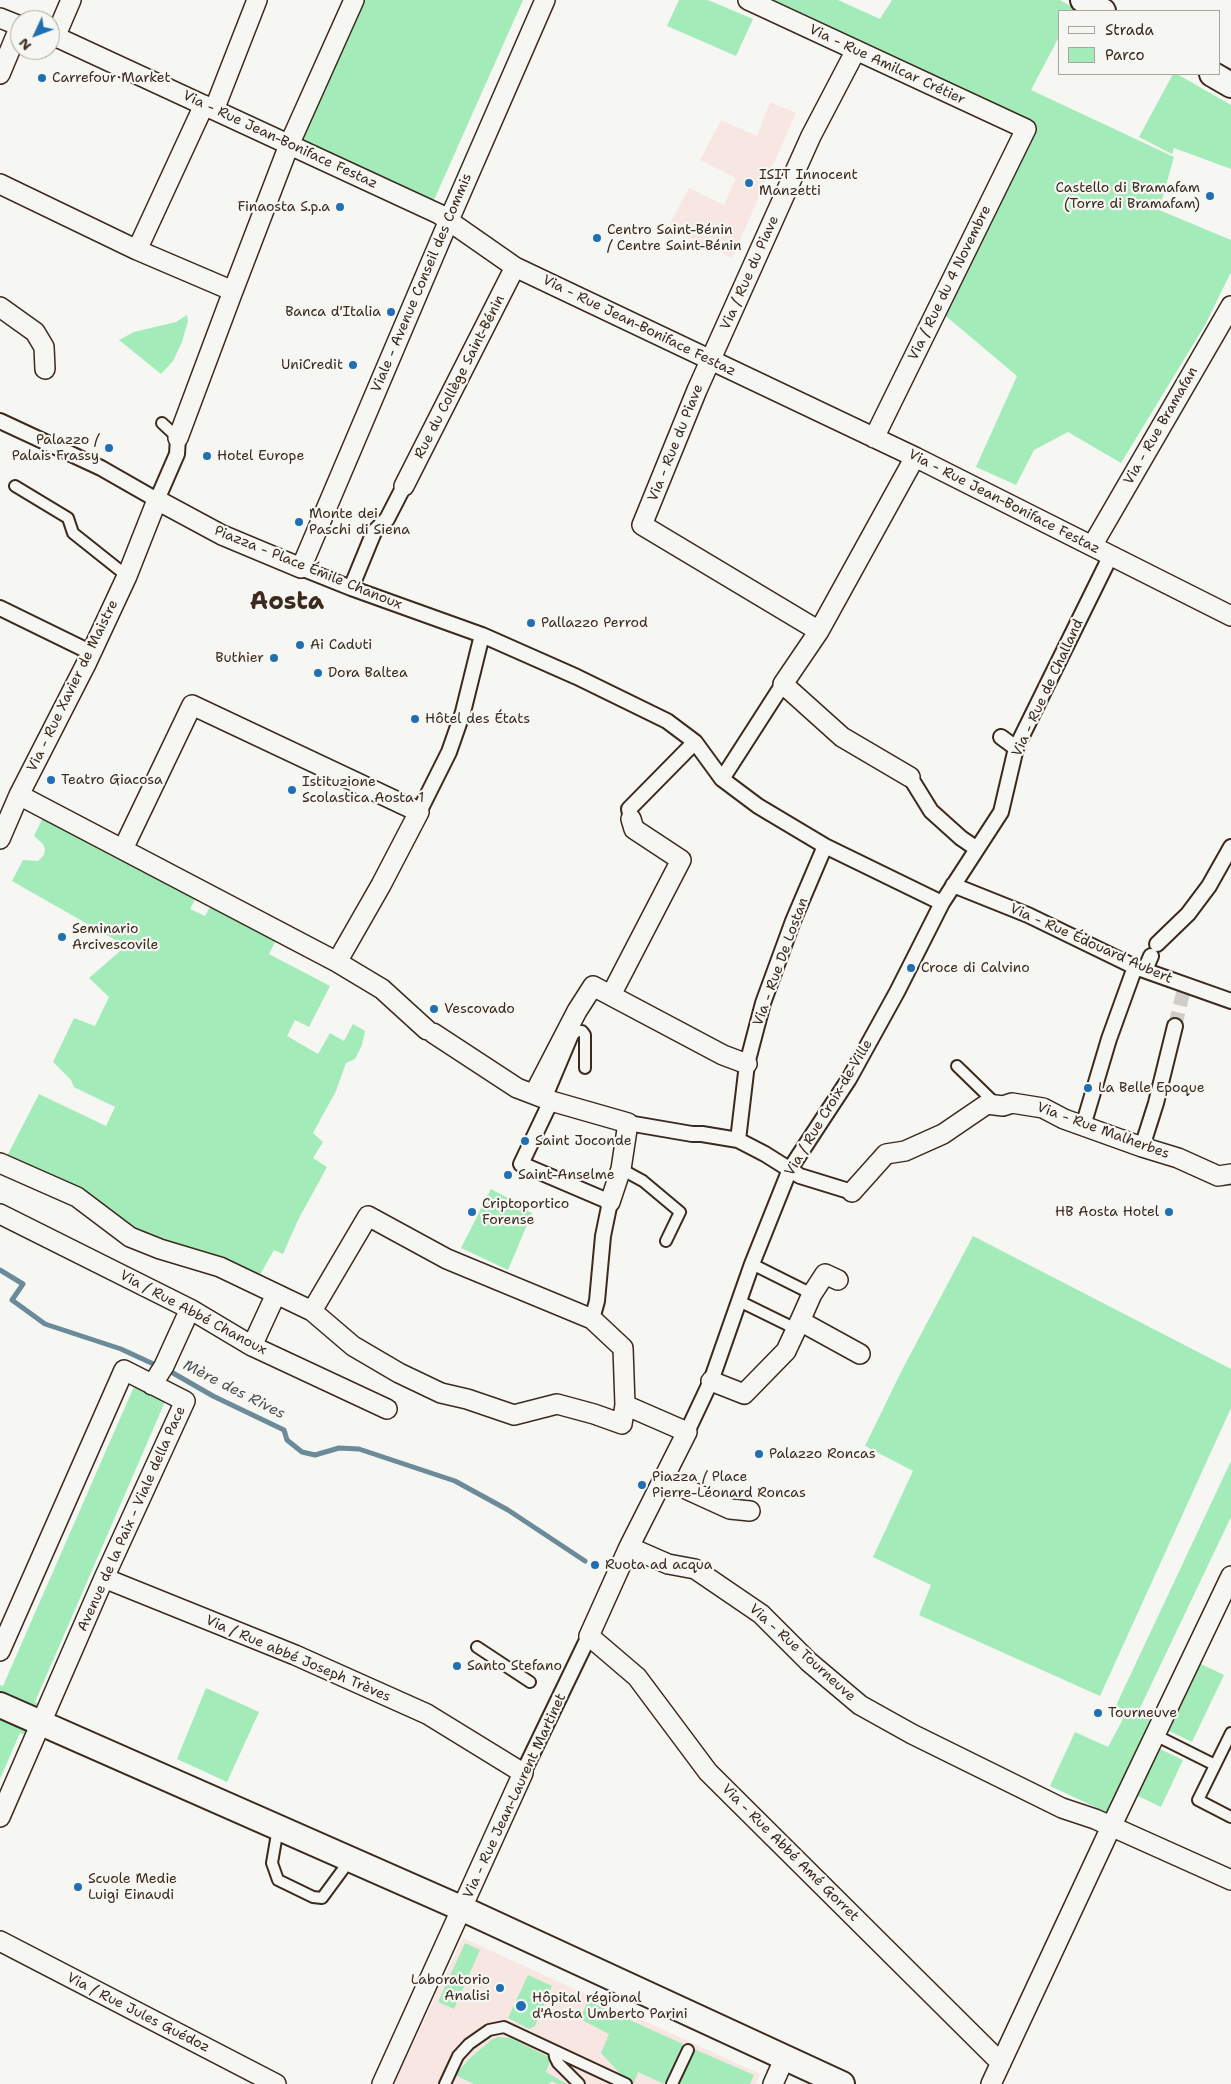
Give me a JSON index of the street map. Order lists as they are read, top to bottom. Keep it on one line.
{"streets":{"street":["Via - Rue Amilcar Crétier","Via - Rue Jean-Boniface Festaz","Via / Rue du Piave","Viale - Avenue Conseil des Commis","Via / Rue du 4 Novembre","Rue du Collège Saint-Bénin","Via - Rue Bramafan","Via - Rue du Piave","Piazza - Place Émile Chanoux","Via - Rue Xavier de Maistre","Via - Rue de Challand","Via - Rue Édouard Aubert","Via - Rue De Lostan","Via / Rue Croix-de-Ville","Via - Rue Malherbes","Via / Rue Abbé Chanoux","Avenue de la Paix - Viale della Pace","Via - Rue Tourneuve","Via / Rue abbé Joseph Trèves","Via - Rue Jean-Laurent Martinet","Via - Rue Abbé Amé Gorret","Via / Rue Jules Guédoz"]},"crossings":[["Via - Rue Amilcar Crétier","Via / Rue du Piave"],["Via - Rue Amilcar Crétier","Via / Rue du 4 Novembre"],["Via - Rue Jean-Boniface Festaz","Via / Rue du Piave"],["Via - Rue Jean-Boniface Festaz","Viale - Avenue Conseil des Commis"],["Via - Rue Jean-Boniface Festaz","Via / Rue du 4 Novembre"],["Via - Rue Jean-Boniface Festaz","Rue du Collège Saint-Bénin"],["Via - Rue Jean-Boniface Festaz","Via - Rue Bramafan"],["Via - Rue Jean-Boniface Festaz","Via - Rue du Piave"],["Via - Rue Jean-Boniface Festaz","Via - Rue de Challand"],["Via / Rue du Piave","Via - Rue du Piave"],["Viale - Avenue Conseil des Commis","Piazza - Place Émile Chanoux"],["Piazza - Place Émile Chanoux","Via - Rue De Lostan"],["Piazza - Place Émile Chanoux","Via / Rue Croix-de-Ville"],["Via - Rue de Challand","Via - Rue Édouard Aubert"],["Via - Rue de Challand","Via / Rue Croix-de-Ville"],["Via - Rue Édouard Aubert","Via / Rue Croix-de-Ville"],["Via / Rue Croix-de-Ville","Via - Rue Jean-Laurent Martinet"],["Avenue de la Paix - Viale della Pace","Via / Rue abbé Joseph Trèves"],["Via - Rue Tourneuve","Via - Rue Jean-Laurent Martinet"],["Via / Rue abbé Joseph Trèves","Via - Rue Jean-Laurent Martinet"],["Via - Rue Jean-Laurent Martinet","Via - Rue Abbé Amé Gorret"]],"districts":["Aosta"],"water":["Mère des Rives"],"places":["Carrefour Market","ISIT Innocent Manzetti","Castello di Bramafam (Torre di Bramafam)","Finaosta S.p.a","Centro Saint-Bénin / Centre Saint-Bénin","Banca d'Italia","UniCredit","Palazzo / Palais Frassy","Hotel Europe","Monte dei Paschi di Siena","Pallazzo Perrod","Ai Caduti","Buthier","Dora Baltea","Hôtel des États","Teatro Giacosa","Istituzione Scolastica Aosta 1","Seminario Arcivescovile","Croce di Calvino","Vescovado","La Belle Epoque","Saint Joconde","Saint-Anselme","Criptoportico Forense","HB Aosta Hotel","Palazzo Roncas","Piazza / Place Pierre-Léonard Roncas","Ruota ad acqua","Santo Stefano","Tourneuve","Scuole Medie Luigi Einaudi","Laboratorio Analisi","Hôpital régional d'Aosta Umberto Parini"],"legend":["Strada","Parco"],"north":"bottom left"}
